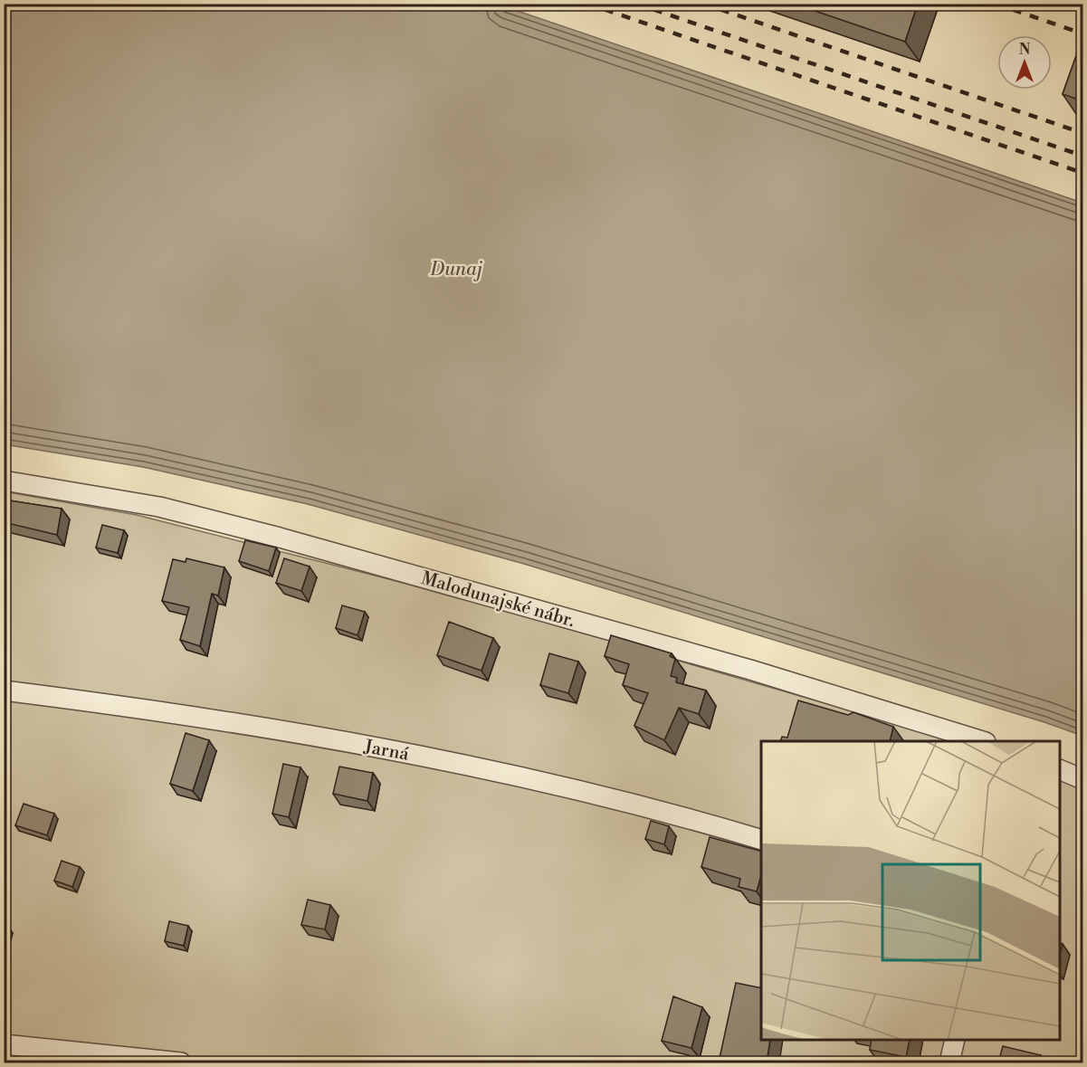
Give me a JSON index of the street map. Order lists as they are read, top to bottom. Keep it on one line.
{"streets":{"street":["Malodunajské nábr.","Jarná"]},"water":["Dunaj"],"north":"top"}
